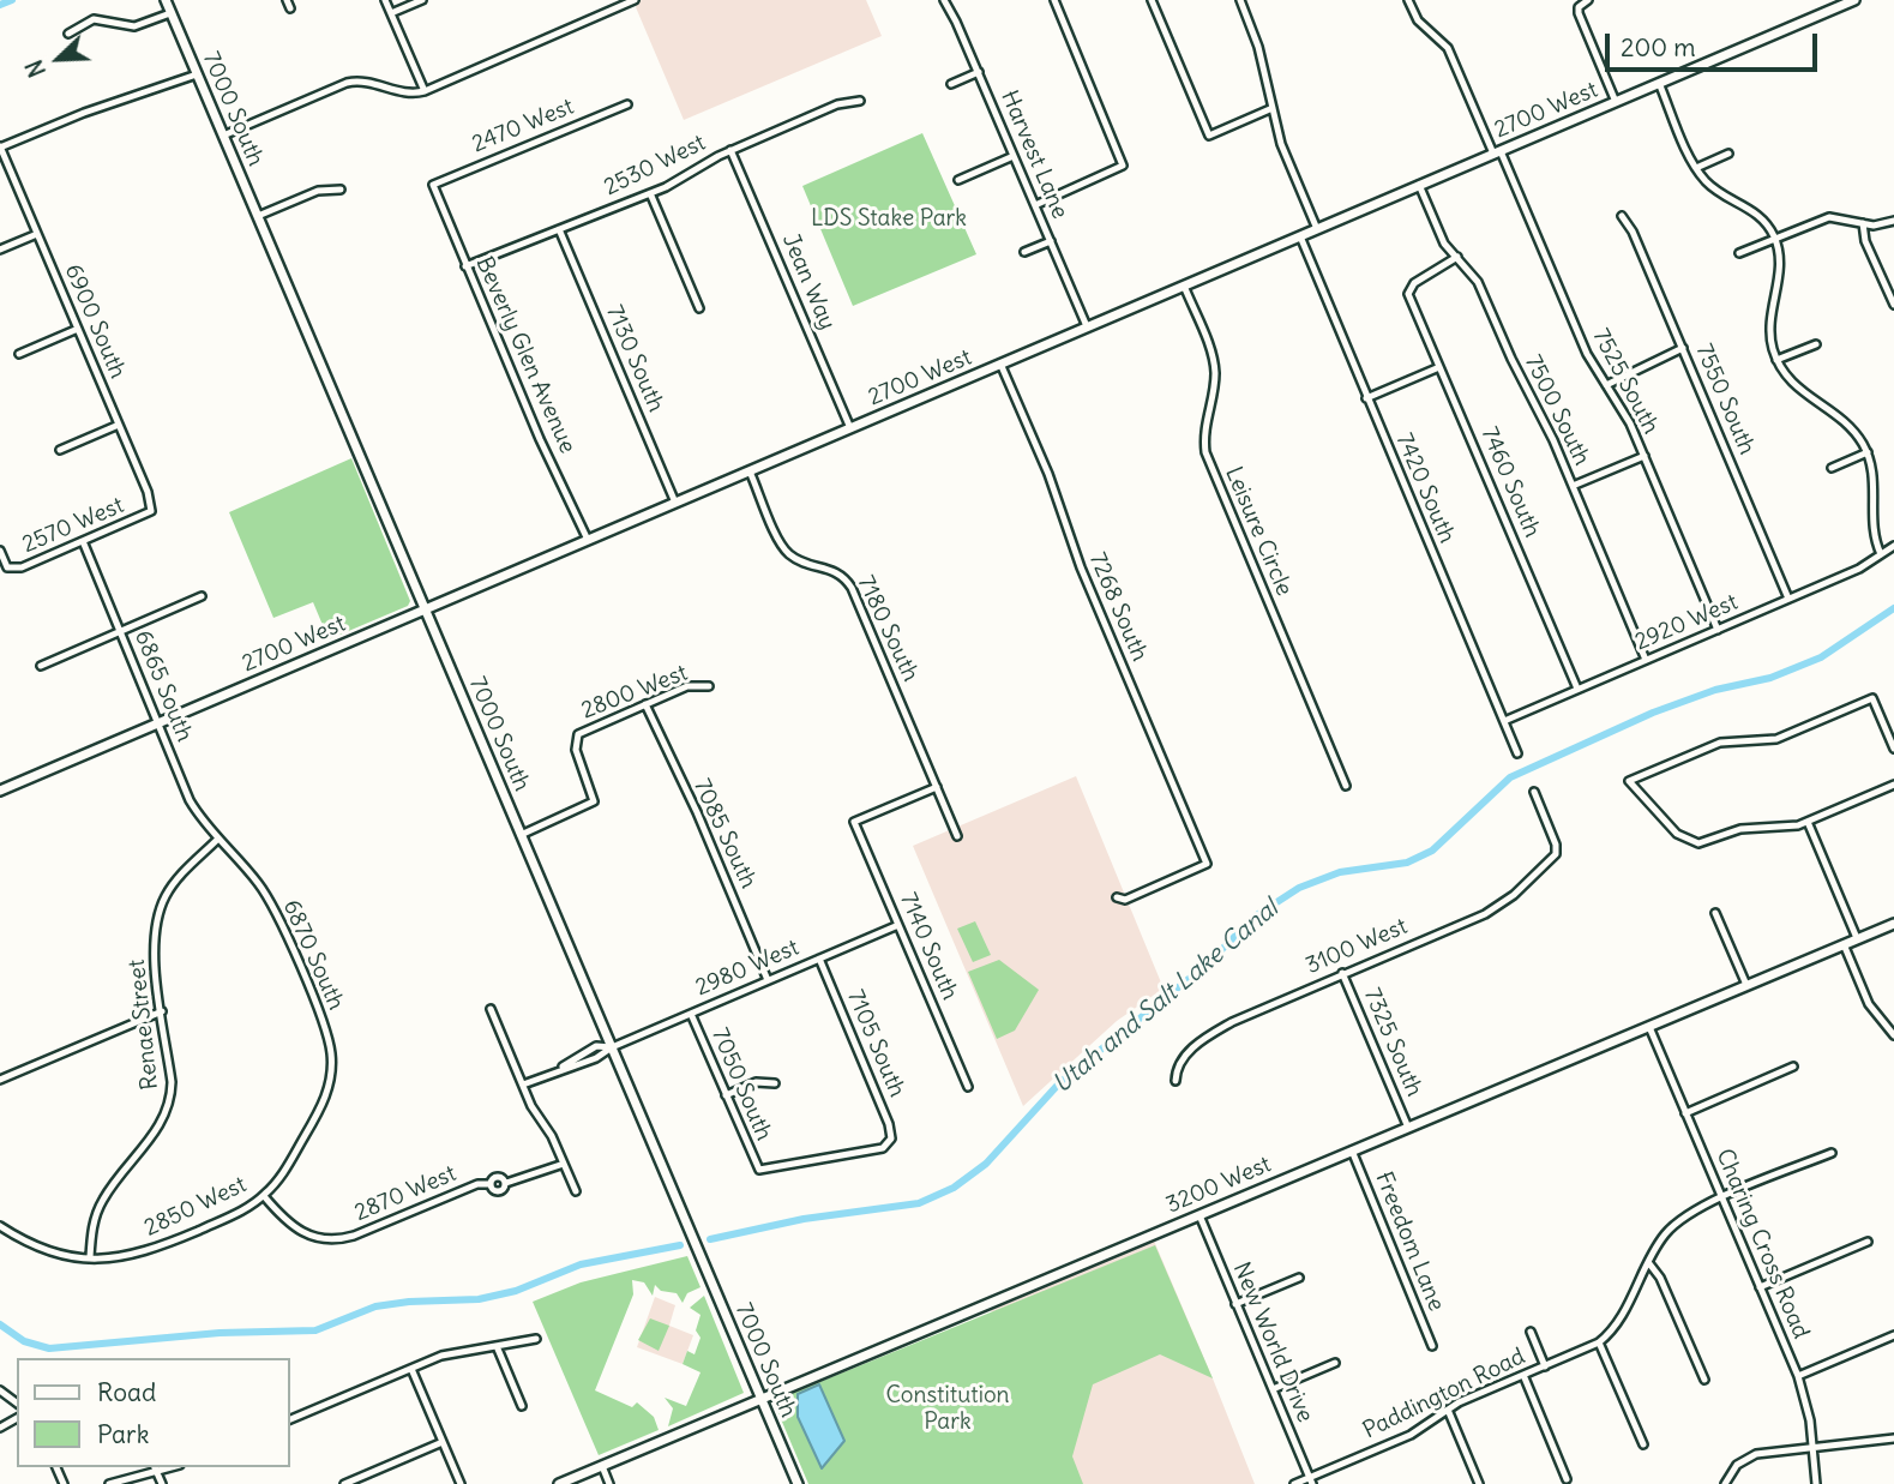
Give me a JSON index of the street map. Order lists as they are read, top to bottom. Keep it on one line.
{"streets":{"main road":["7000 South","2700 West","3200 West"],"street":["2470 West","Harvest Lane","2530 West","Jean Way","6900 South","Beverly Glen Avenue","7130 South","7525 South","7550 South","7500 South","7460 South","7420 South","2570 West","Leisure Circle","7268 South","2920 West","7180 South","6865 South","2800 West","7085 South","7140 South","3100 West","6870 South","2980 West","Renae Street","7325 South","7105 South","7050 South","2870 West","2850 West","Freedom Lane","Charing Cross Road","New World Drive","Paddington Road"]},"crossings":[["7000 South","2700 West"],["7000 South","2800 West"],["7000 South","2980 West"],["7000 South","3200 West"],["2700 West","Harvest Lane"],["2700 West","Jean Way"],["2700 West","Beverly Glen Avenue"],["2700 West","7130 South"],["2700 West","7525 South"],["2700 West","7500 South"],["2700 West","7420 South"],["2700 West","Leisure Circle"],["2700 West","7268 South"],["2700 West","7180 South"],["2700 West","6865 South"],["2470 West","Beverly Glen Avenue"],["2530 West","Jean Way"],["2530 West","Beverly Glen Avenue"],["2530 West","7130 South"],["6900 South","2570 West"],["7525 South","2920 West"],["7550 South","2920 West"],["7500 South","7460 South"],["7500 South","2920 West"],["7460 South","2920 West"],["7420 South","2920 West"],["2570 West","6865 South"],["7180 South","7140 South"],["6865 South","6870 South"],["6865 South","Renae Street"],["2800 West","7085 South"],["7085 South","2980 West"],["7140 South","2980 West"],["3100 West","7325 South"],["6870 South","Renae Street"],["6870 South","2850 West"],["2980 West","7105 South"],["2980 West","7050 South"],["Renae Street","2850 West"],["7325 South","3200 West"],["7105 South","7050 South"],["3200 West","Freedom Lane"],["3200 West","Charing Cross Road"],["3200 West","New World Drive"],["2870 West","2850 West"],["Charing Cross Road","Paddington Road"],["New World Drive","Paddington Road"]],"water":["Utah and Salt Lake Canal"],"parks":["LDS Stake Park","Constitution Park"],"legend":["Road","Park"],"scale_bar":"200 m","north":"bottom left"}
